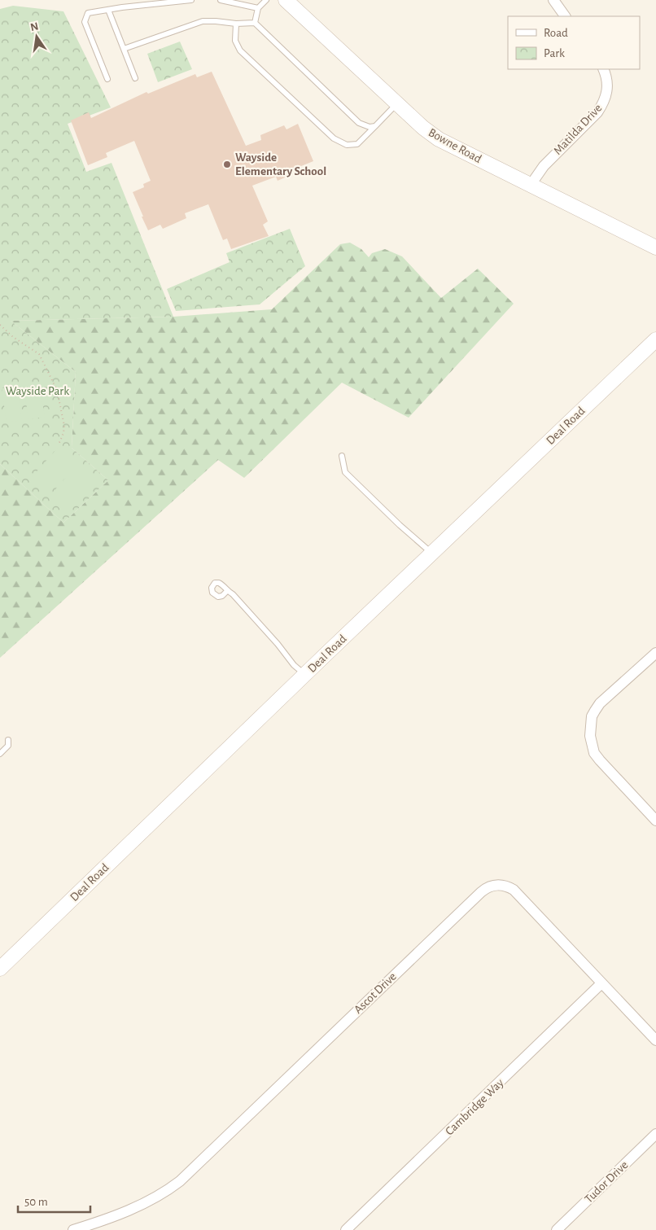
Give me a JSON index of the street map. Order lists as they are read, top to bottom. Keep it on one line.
{"streets":{"street":["Matilda Drive","Bowne Road","Deal Road","Ascot Drive","Cambridge Way","Tudor Drive"]},"crossings":[["Matilda Drive","Bowne Road"],["Ascot Drive","Cambridge Way"]],"parks":["Wayside Park"],"places":["Wayside Elementary School"],"legend":["Road","Park"],"scale_bar":"50 m","north":"top"}
